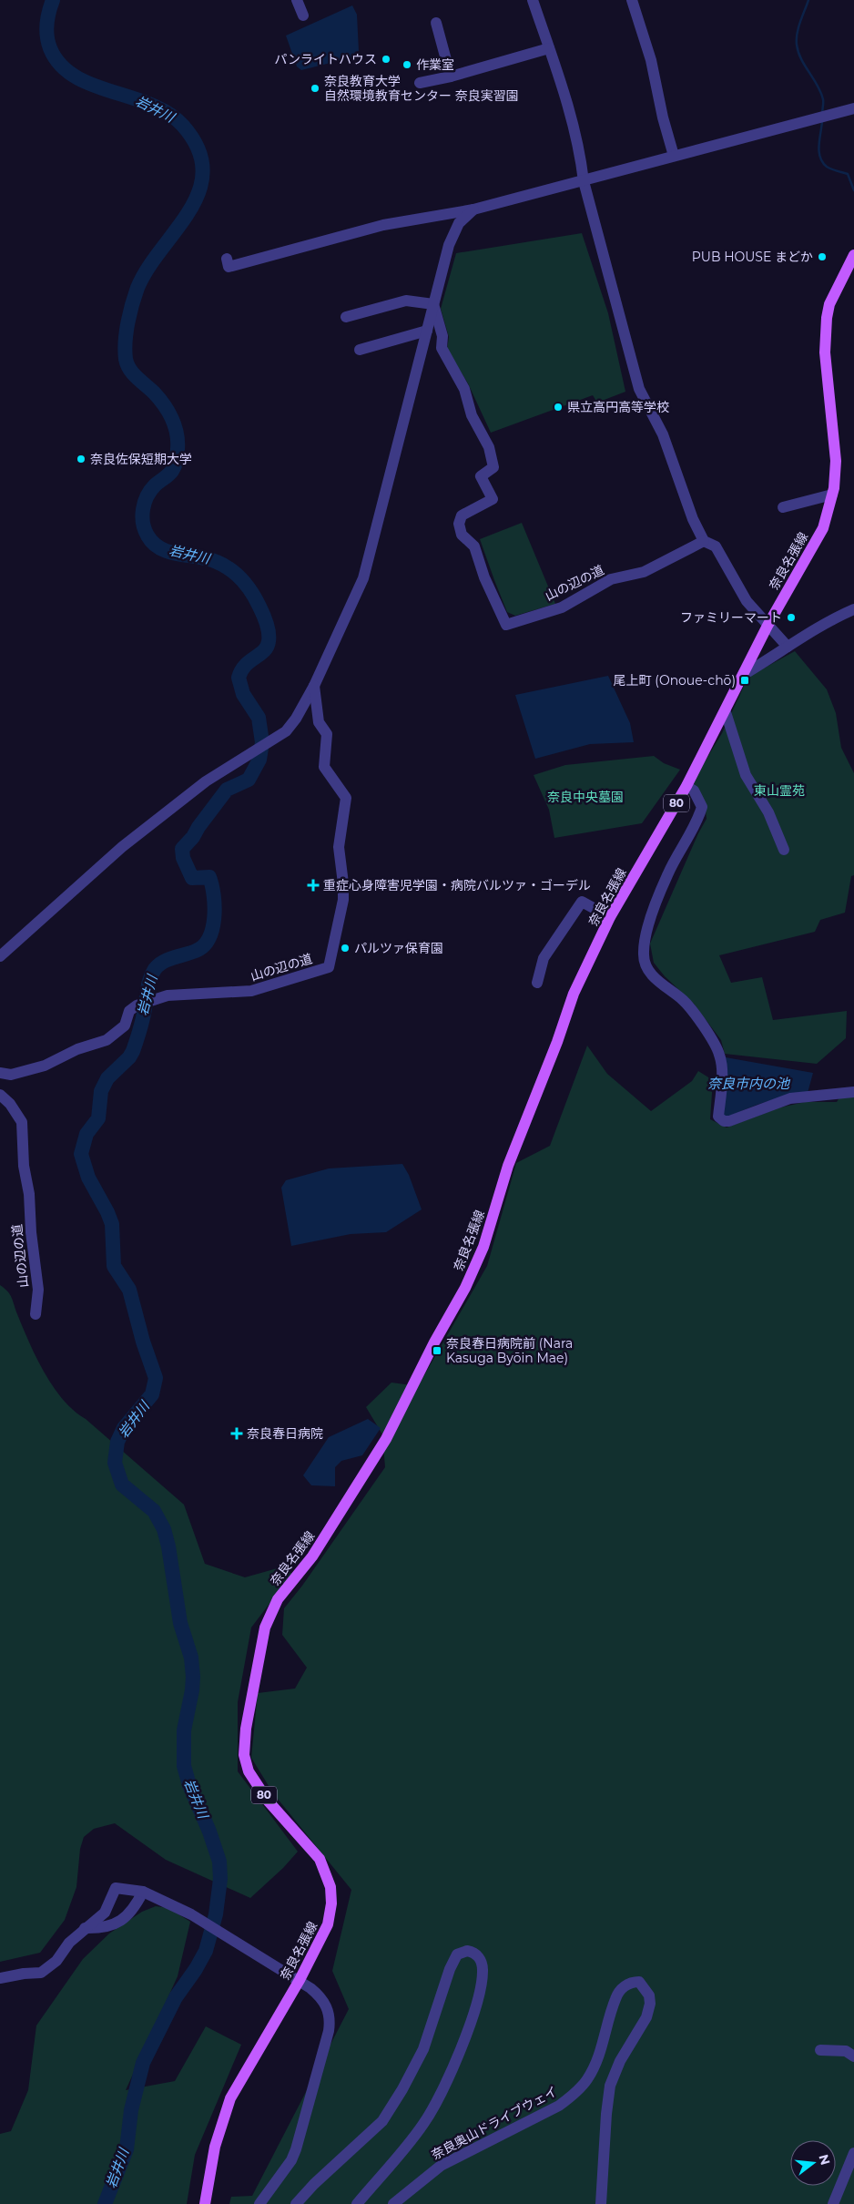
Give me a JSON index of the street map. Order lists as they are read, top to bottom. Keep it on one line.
{"streets":{"main road":["奈良名張線","80"],"street":["山の辺の道","奈良奥山ドライブウェイ"]},"water":["岩井川","奈良市内の池"],"parks":["東山霊苑","奈良中央墓園"],"places":{"other":["パンライトハウス","作業室","奈良教育大学 自然環境教育センター 奈良実習園","PUB HOUSE まどか","県立高円高等学校","奈良佐保短期大学","ファミリーマート","パルツァ保育園"],"transit":["尾上町 (Onoue-chō)","奈良春日病院前 (Nara Kasuga Byōin Mae)"],"health":["重症心身障害児学園・病院バルツァ・ゴーデル","奈良春日病院"]},"north":"right"}
